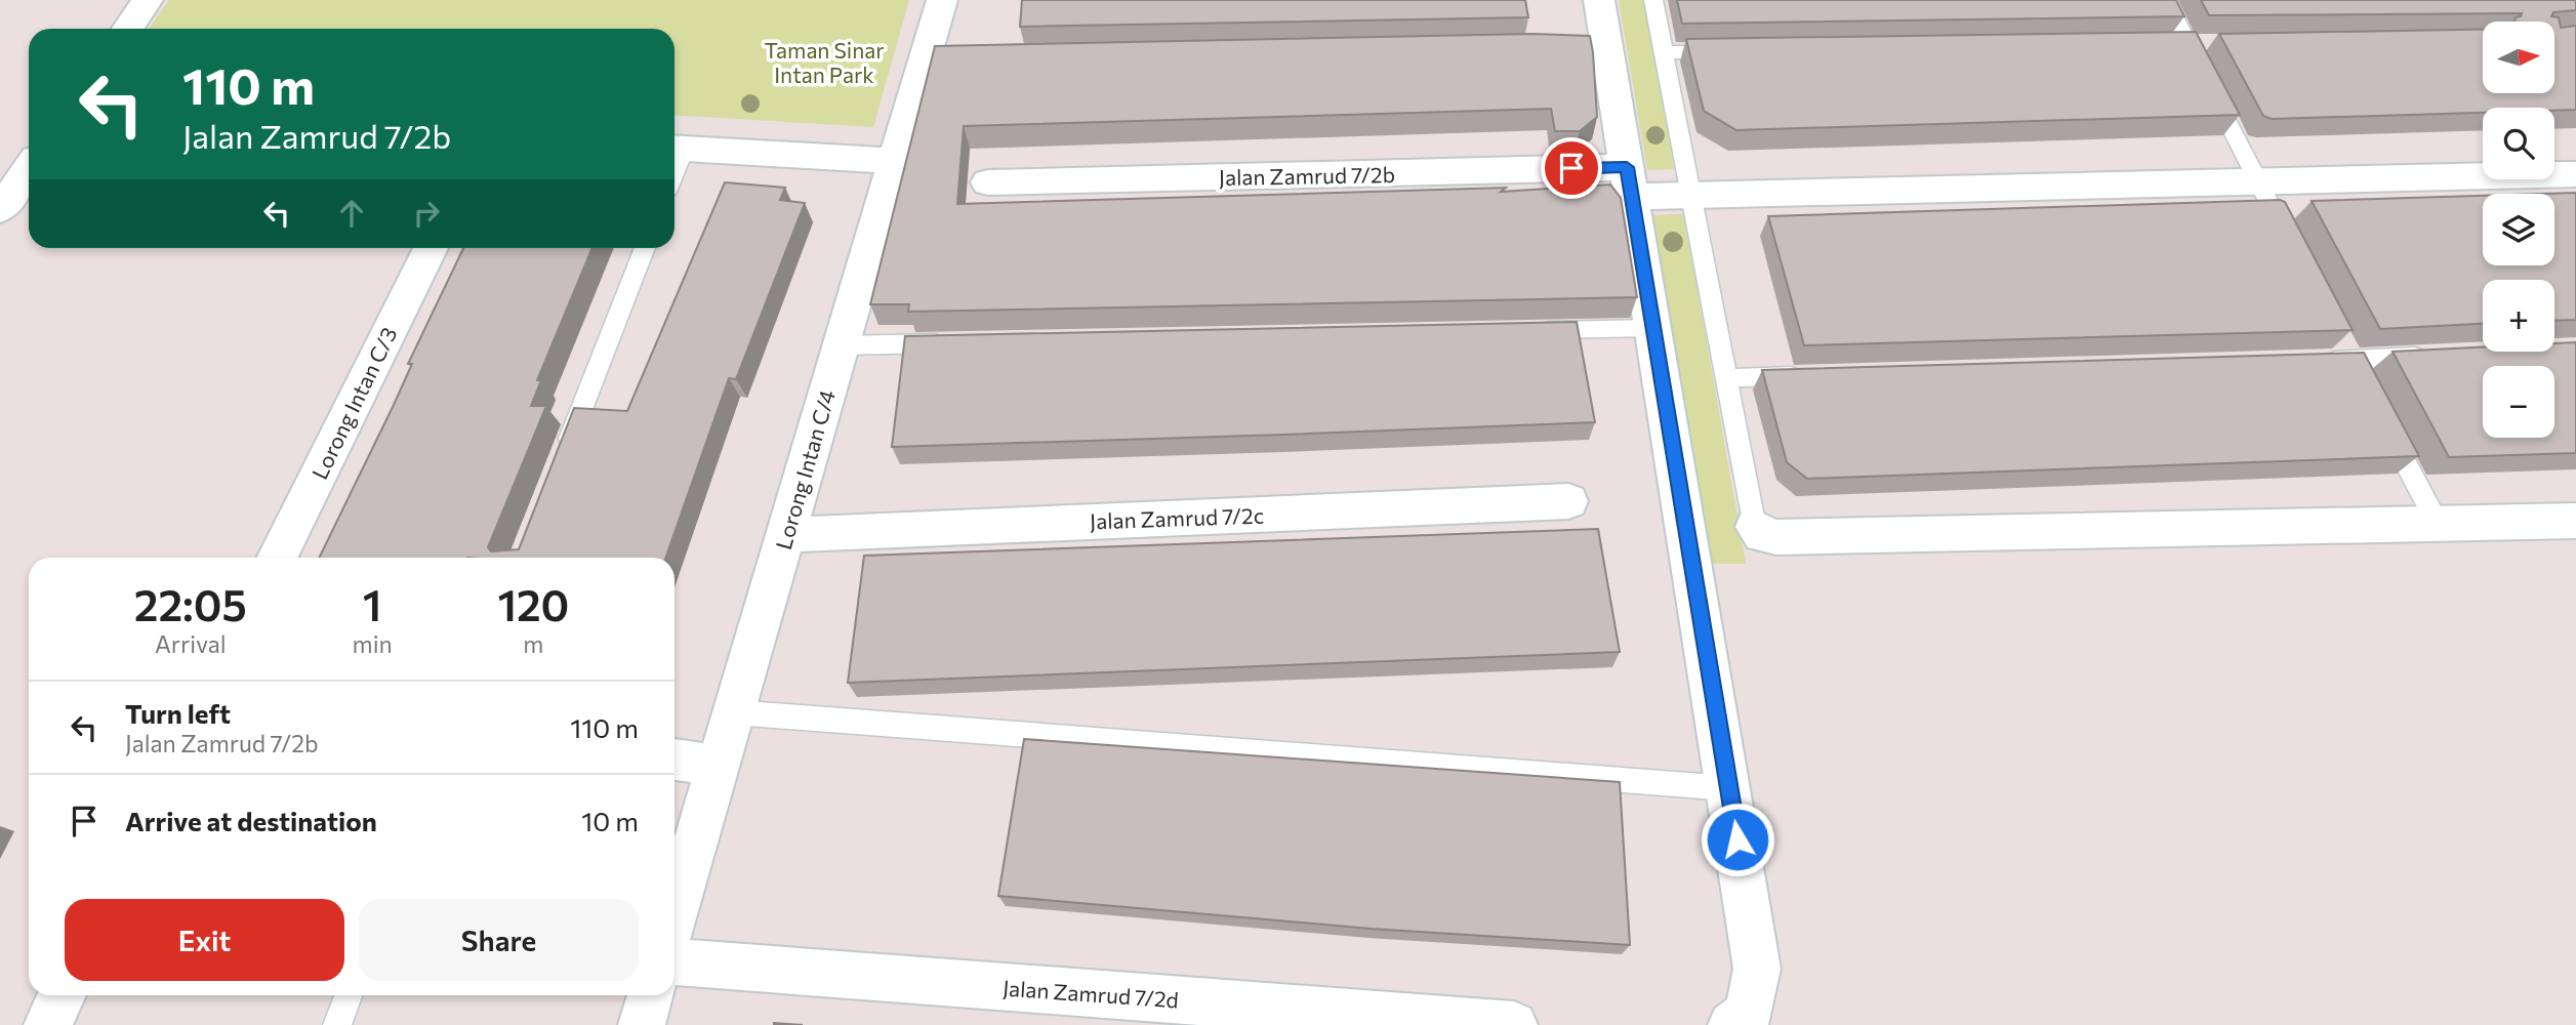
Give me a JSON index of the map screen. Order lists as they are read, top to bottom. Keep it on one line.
{"streets":{"street":["Jalan Zamrud 7/2b","Lorong Intan C/3","Lorong Intan C/4","Jalan Zamrud 7/2c","Jalan Zamrud 7/2d"]},"crossings":[["Lorong Intan C/4","Jalan Zamrud 7/2c"]],"parks":["Taman Sinar Intan Park"],"north":"right","page":{"map_buttons":["+","−"],"turn":["110 m","Jalan Zamrud 7/2b"],"eta":["22:05","Arrival","1","min","120","m"],"list":[{"name":"Turn left","note":"Jalan Zamrud 7/2b","value":"110 m"},{"name":"Arrive at destination","value":"10 m"}],"buttons":["Exit","Share"]}}
